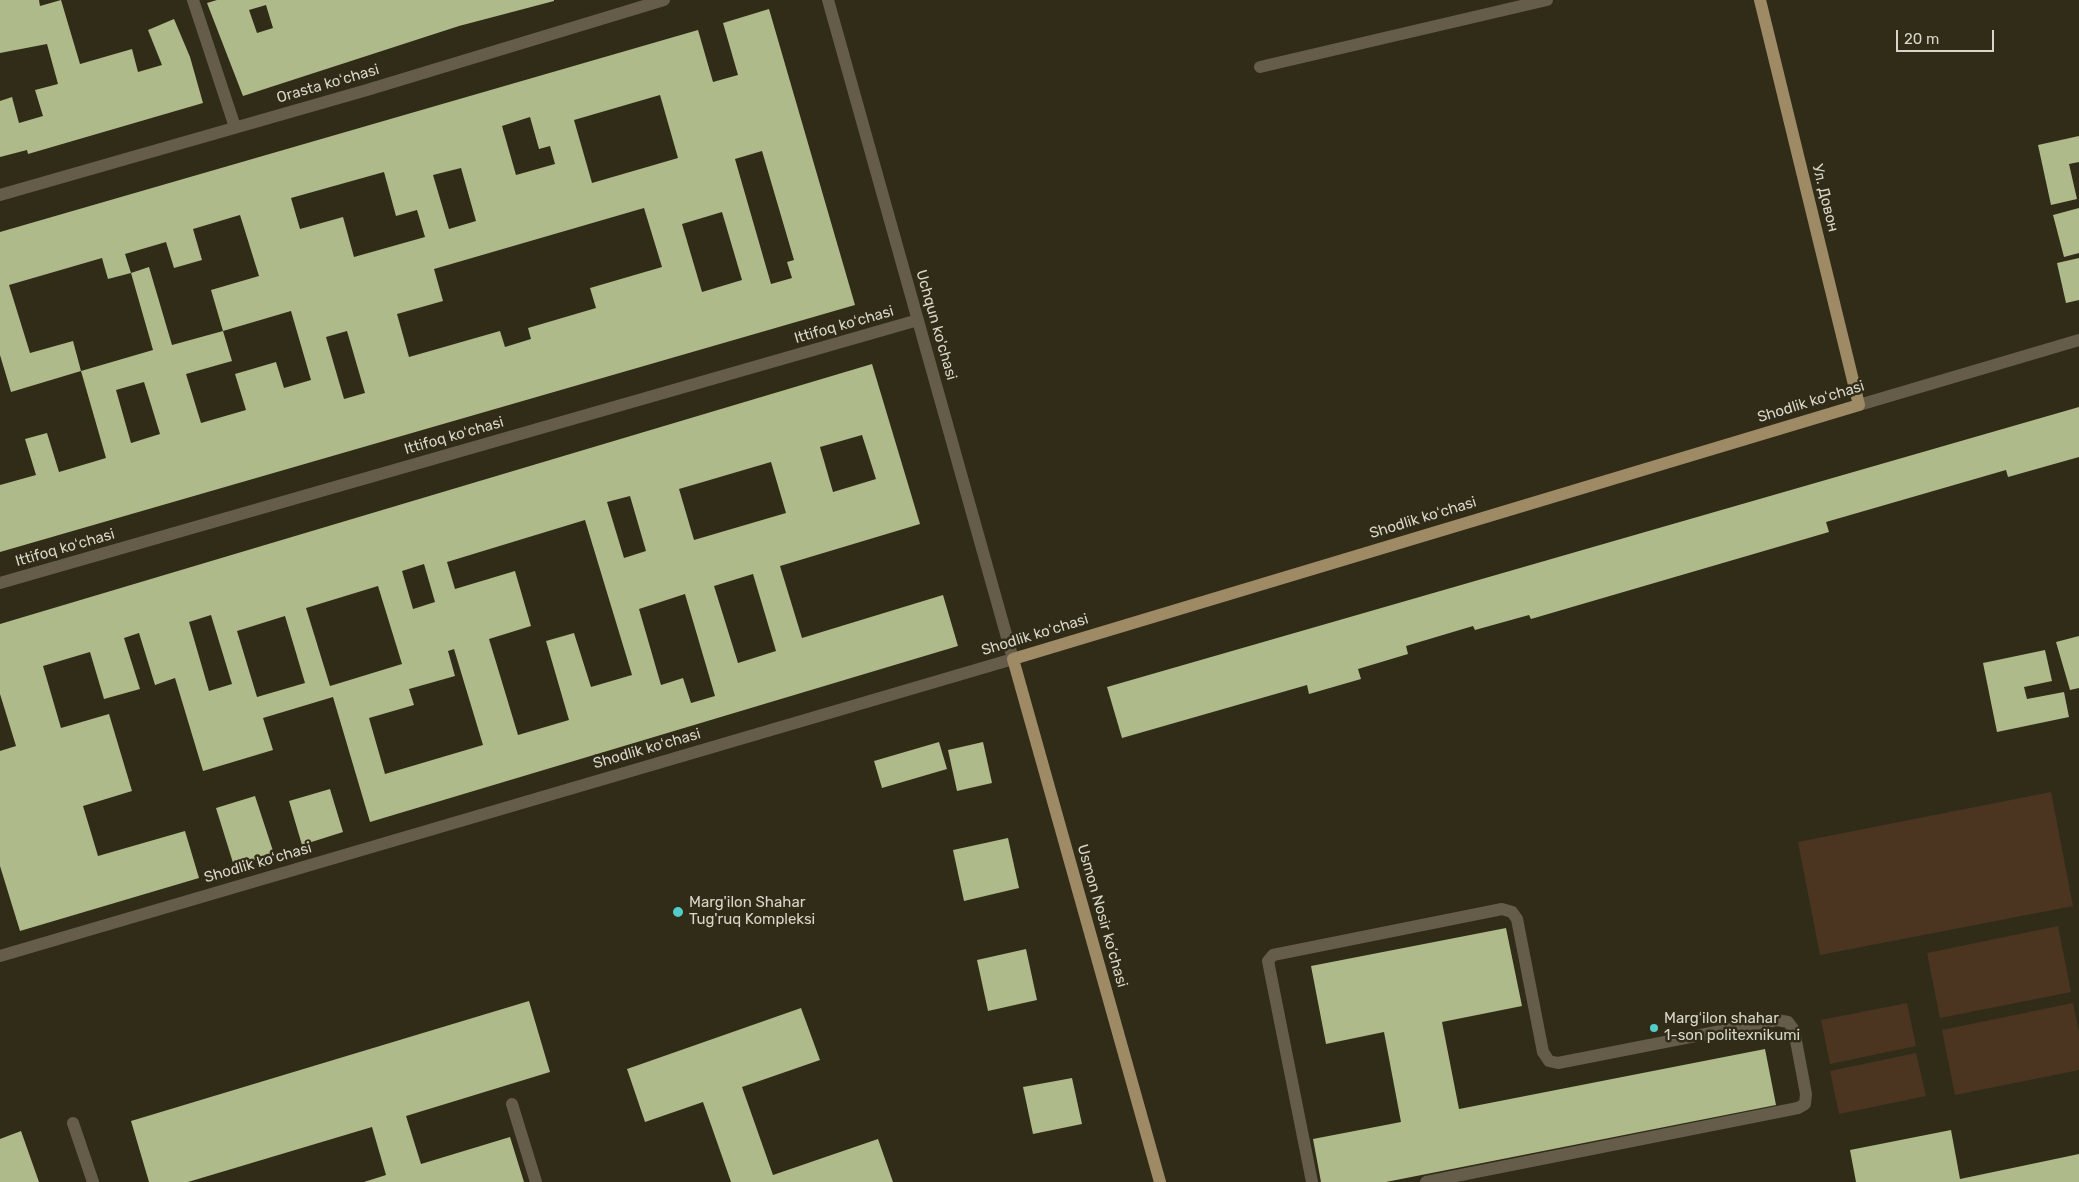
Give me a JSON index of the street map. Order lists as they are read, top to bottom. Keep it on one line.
{"streets":{"main road":["Ул. Довон","Shodlik koʻchasi","Usmon Nosir ko‘chasi"],"street":["Orasta koʻchasi","Ittifoq koʻchasi","Uchqun ko'chasi"]},"crossings":[["Ул. Довон","Shodlik koʻchasi"],["Ittifoq koʻchasi","Uchqun ko'chasi"],["Uchqun ko'chasi","Shodlik koʻchasi"],["Uchqun ko'chasi","Usmon Nosir ko‘chasi"],["Shodlik koʻchasi","Usmon Nosir ko‘chasi"]],"places":["Marg'ilon Shahar Tug'ruq Kompleksi","Margʻilon shahar 1-son politexnikumi"],"scale_bar":"20 m"}
